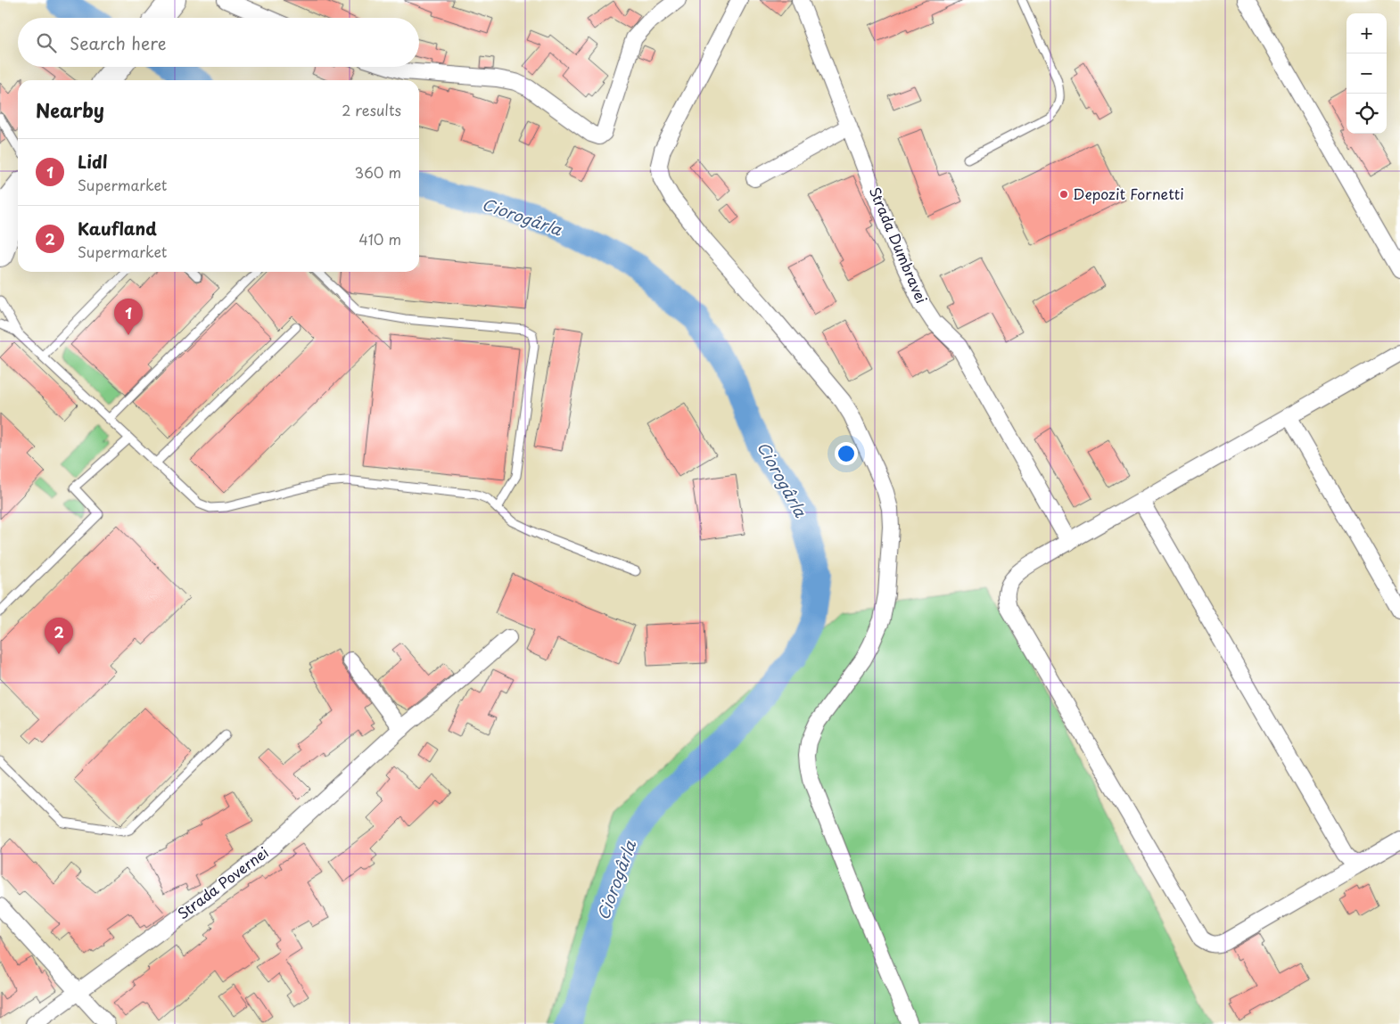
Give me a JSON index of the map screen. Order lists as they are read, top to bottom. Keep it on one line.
{"streets":{"street":["Strada Dumbravei","Strada Povernei"]},"water":["Ciorogârla"],"places":["Depozit Fornetti"],"page":{"map_buttons":["+","−"],"search":"Search here","heading":["Nearby","2 results"],"list":[{"mark":"1","name":"Lidl","note":"Supermarket","value":"360 m"},{"mark":"2","name":"Kaufland","note":"Supermarket","value":"410 m"}],"pins":["1","2"]}}
